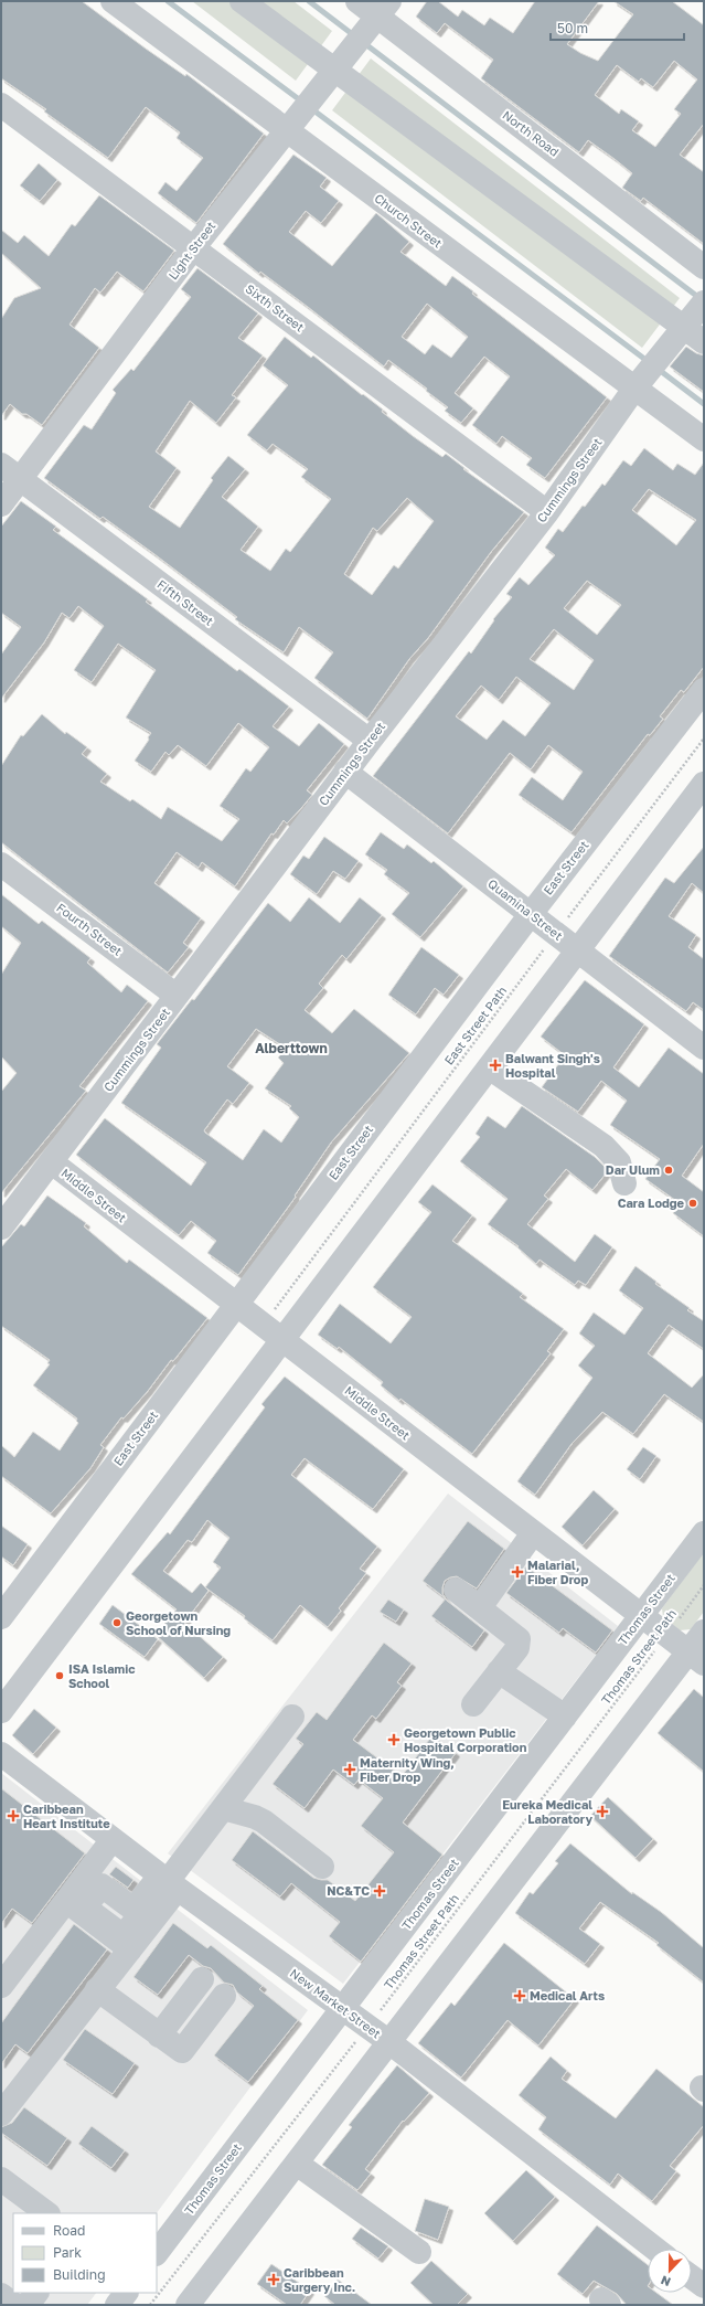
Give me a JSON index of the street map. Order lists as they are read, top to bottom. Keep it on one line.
{"streets":{"street":["North Road","Church Street","Light Street","Sixth Street","Cummings Street","Fifth Street","East Street","Quamina Street","Fourth Street","Middle Street","Thomas Street","New Market Street"],"path":["East Street Path","Thomas Street Path"]},"crossings":[["North Road","Light Street"],["Church Street","Light Street"],["Church Street","Cummings Street"],["Light Street","Sixth Street"],["Light Street","Fifth Street"],["Sixth Street","Cummings Street"],["Cummings Street","Fifth Street"],["Cummings Street","Quamina Street"],["Cummings Street","Fourth Street"],["Cummings Street","Middle Street"],["East Street","Quamina Street"],["East Street","Middle Street"],["Quamina Street","East Street Path"],["East Street Path","Middle Street"],["Middle Street","Thomas Street"],["Middle Street","Thomas Street Path"],["Thomas Street","New Market Street"],["Thomas Street Path","New Market Street"]],"districts":["Alberttown"],"places":{"health":["Balwant Singh's Hospital","Malarial, Fiber Drop","Georgetown Public Hospital Corporation","Maternity Wing, Fiber Drop","Eureka Medical Laboratory","Caribbean Heart Institute","NC&TC","Medical Arts","Caribbean Surgery Inc."],"other":["Dar Ulum","Cara Lodge","Georgetown School of Nursing","ISA Islamic School"]},"legend":["Road","Park","Building"],"scale_bar":"50 m","north":"bottom"}
